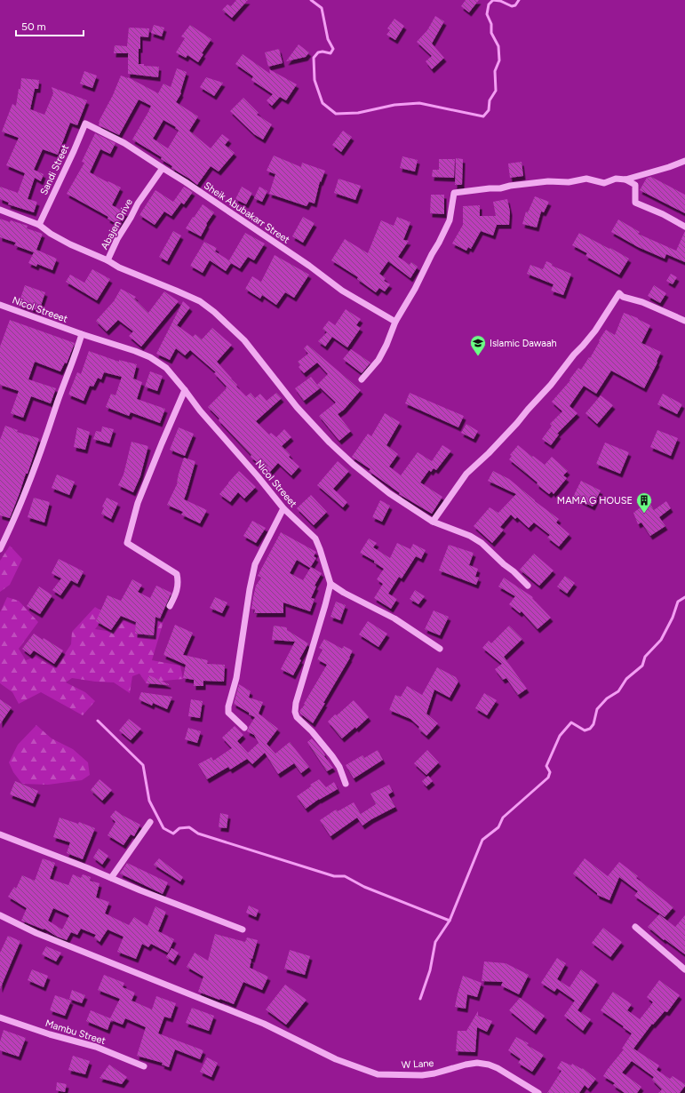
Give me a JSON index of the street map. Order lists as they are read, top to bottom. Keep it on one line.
{"streets":{"street":["Sandi Street","Sheik Abubakarr Street","Abajen Drive","Nicol Streeet","Mambu Street","W Lane"]},"crossings":[["Sandi Street","Sheik Abubakarr Street"],["Sandi Street","Abajen Drive"],["Sheik Abubakarr Street","Abajen Drive"]],"places":{"school or university":["Islamic Dawaah"],"building":["MAMA G HOUSE"]},"scale_bar":"50 m"}
